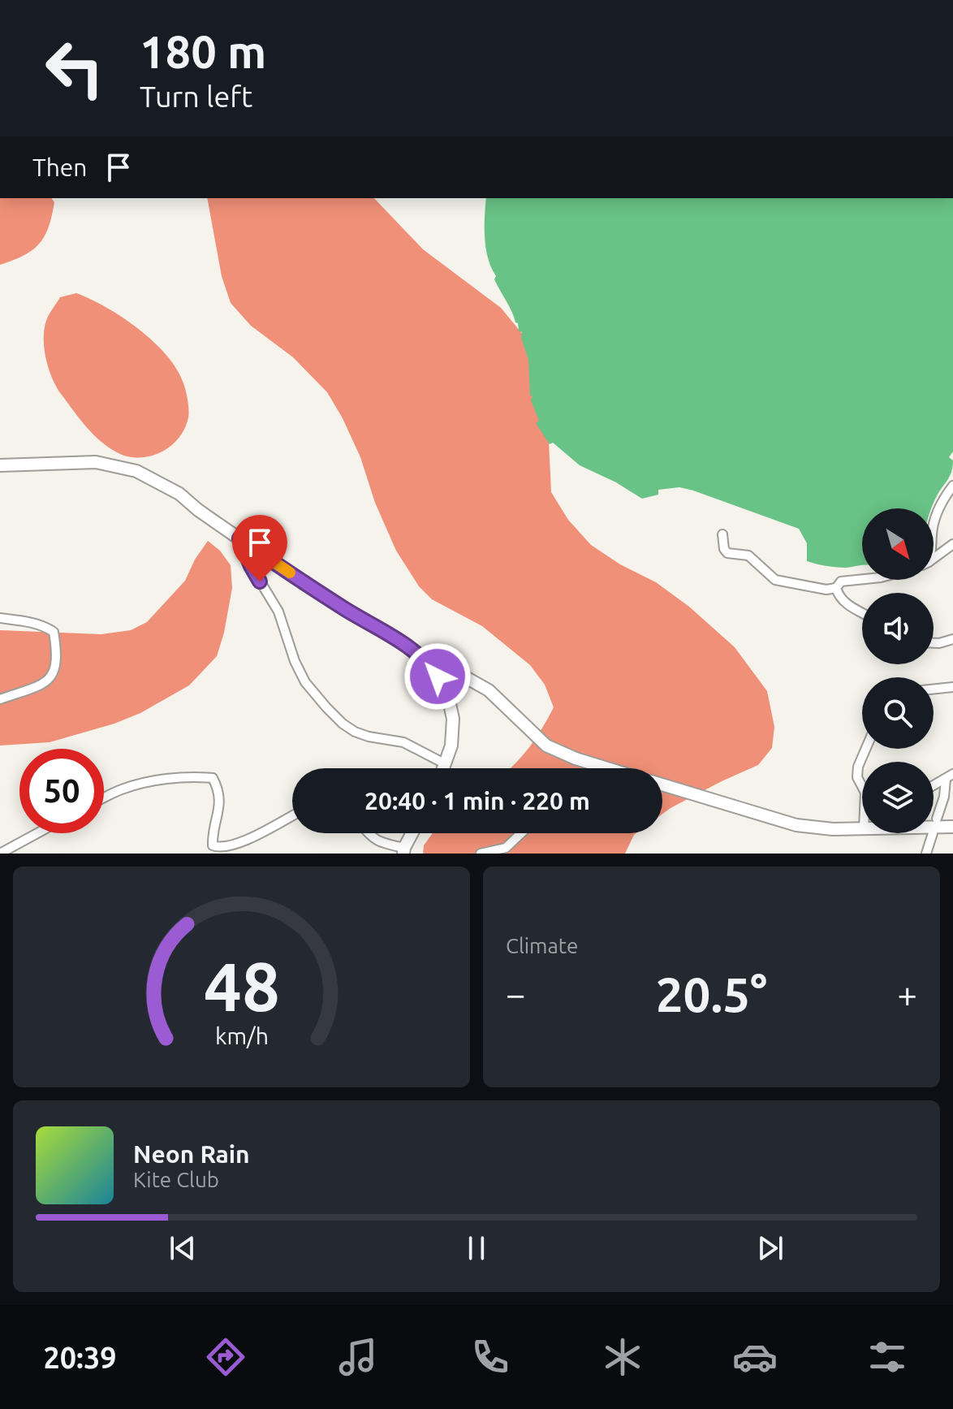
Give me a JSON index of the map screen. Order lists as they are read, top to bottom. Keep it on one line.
{"north":"bottom right","page":{"turn":["180 m","Turn left"],"then":"Then","limit":"50","trip":"20:40 · 1 min · 220 m","tile":"Climate","heat":["−","20.5°","+"],"song":["Neon Rain","Kite Club"],"tabs":"20:39","gauge":["48","km/h"]}}
